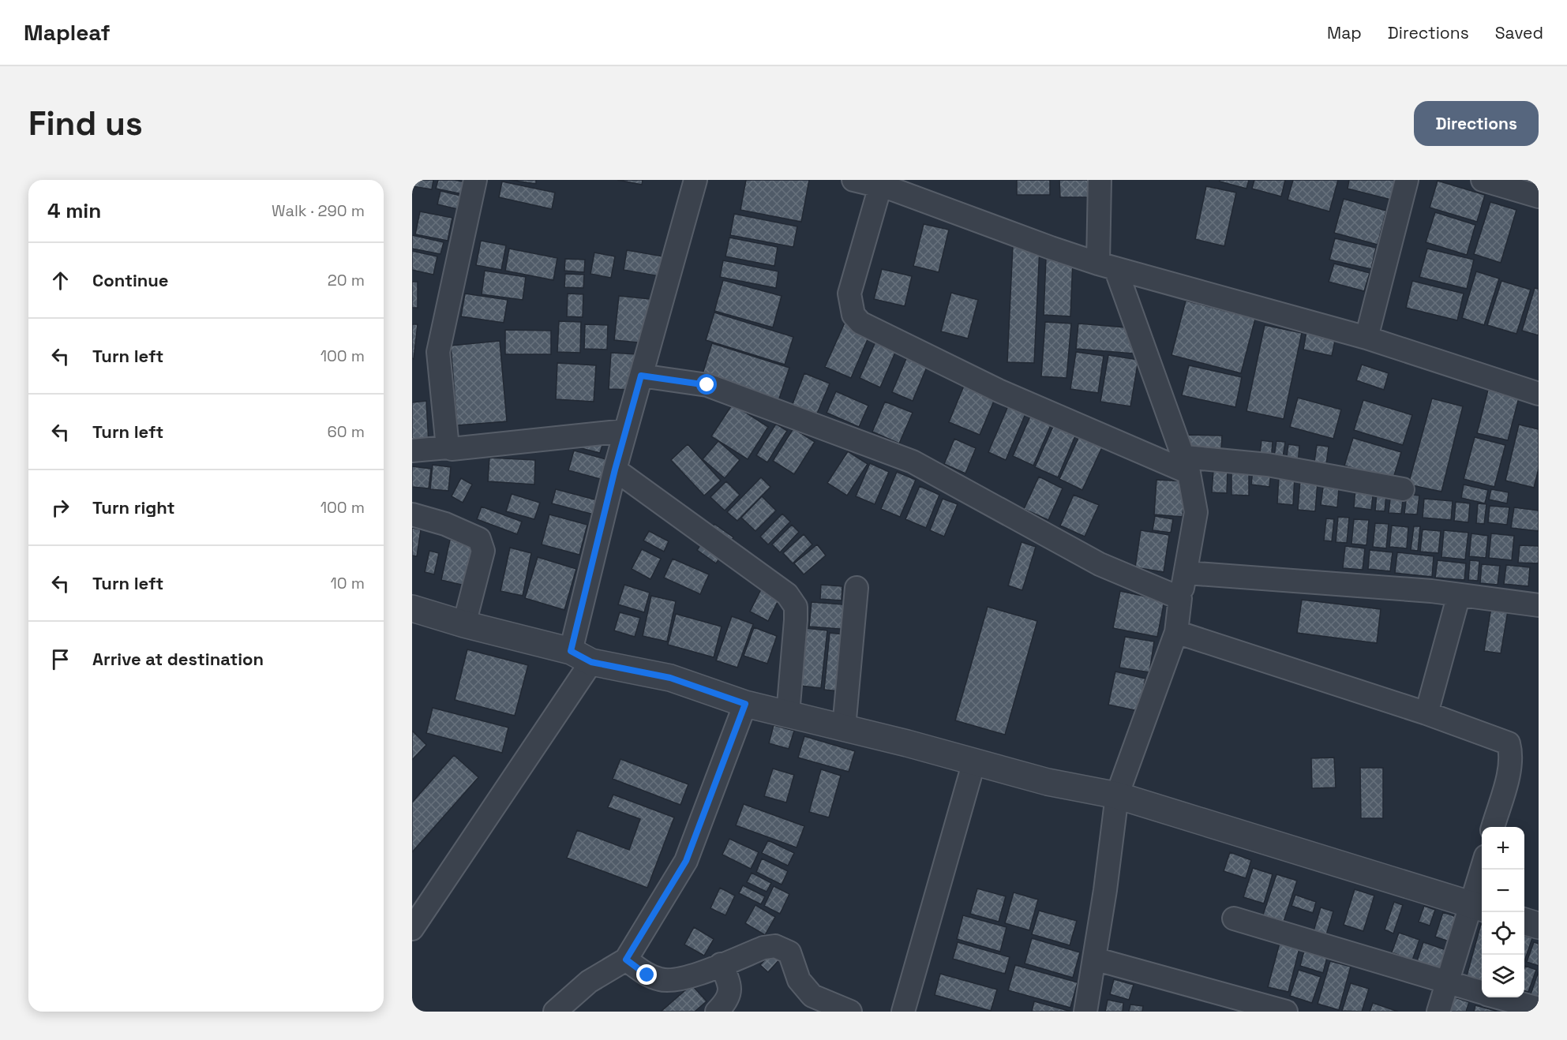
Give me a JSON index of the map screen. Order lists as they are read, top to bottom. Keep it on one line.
{"page":{"header":"Mapleaf","nav":["Map","Directions","Saved"],"buttons":"Directions","title":"Find us","heading":["4 min","Walk · 290 m"],"list":[["Continue","20 m"],["Turn left","100 m"],["Turn left","60 m"],["Turn right","100 m"],["Turn left","10 m"],"Arrive at destination"],"map_buttons":["+","−"]}}
